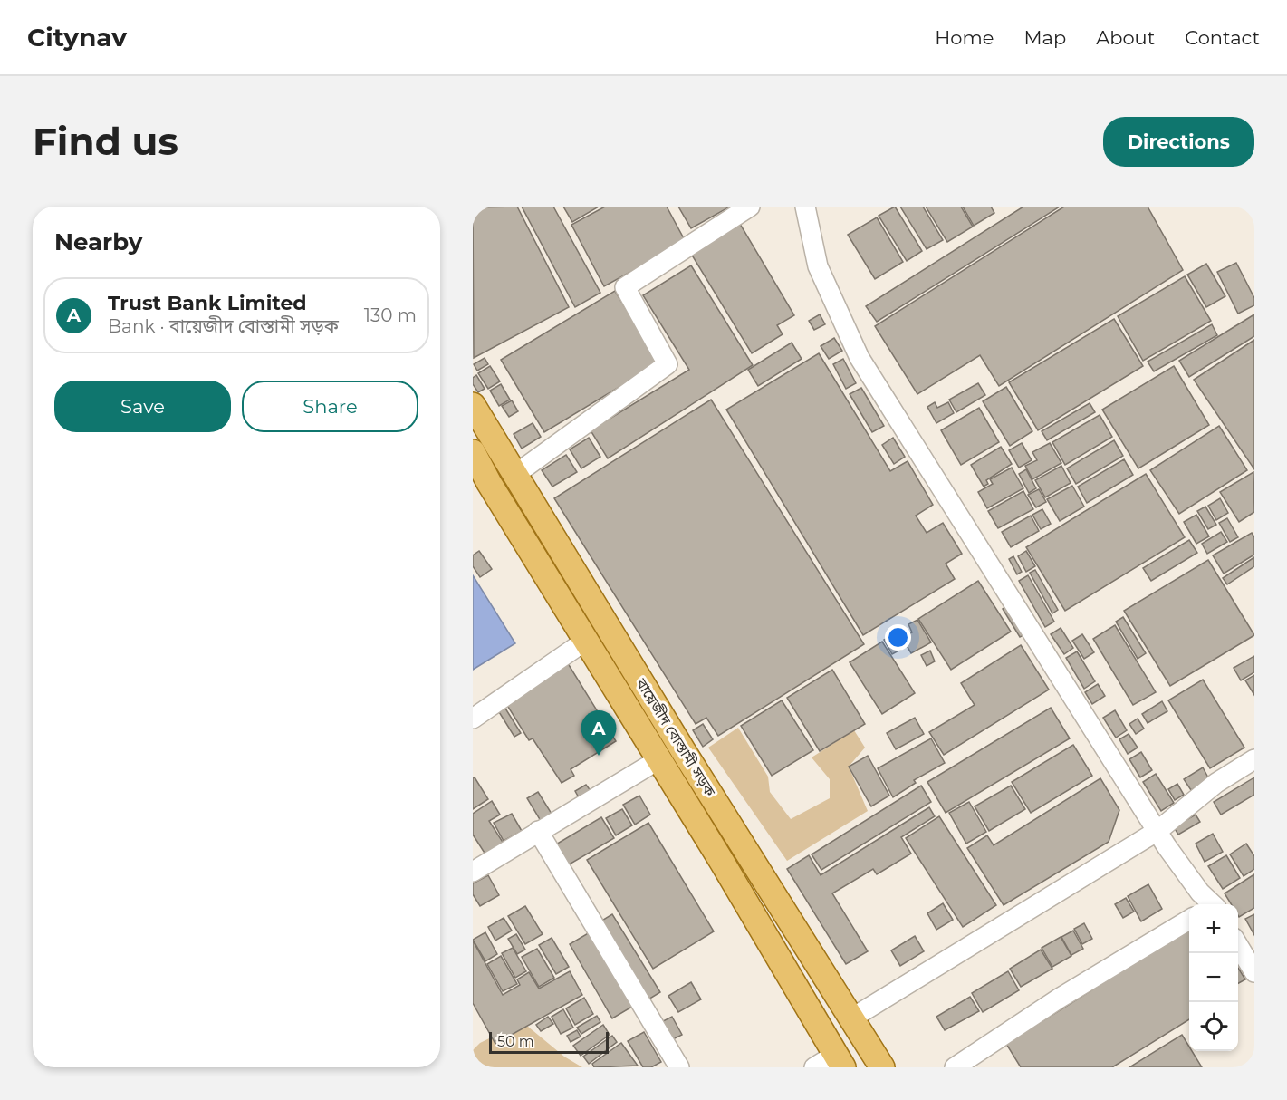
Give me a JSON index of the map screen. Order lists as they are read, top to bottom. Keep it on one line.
{"streets":{"main road":["বায়েজীদ বোস্তামী সড়ক"]},"scale_bar":"50 m","page":{"header":"Citynav","nav":["Home","Map","About","Contact"],"buttons":["Directions",["Save","Share"]],"title":"Find us","heading":"Nearby","list":[{"mark":"A","name":"Trust Bank Limited","note":"Bank · বায়েজীদ বোস্তামী সড়ক","value":"130 m"}],"pins":"A","map_buttons":["+","−"],"scale":"50 m"}}
